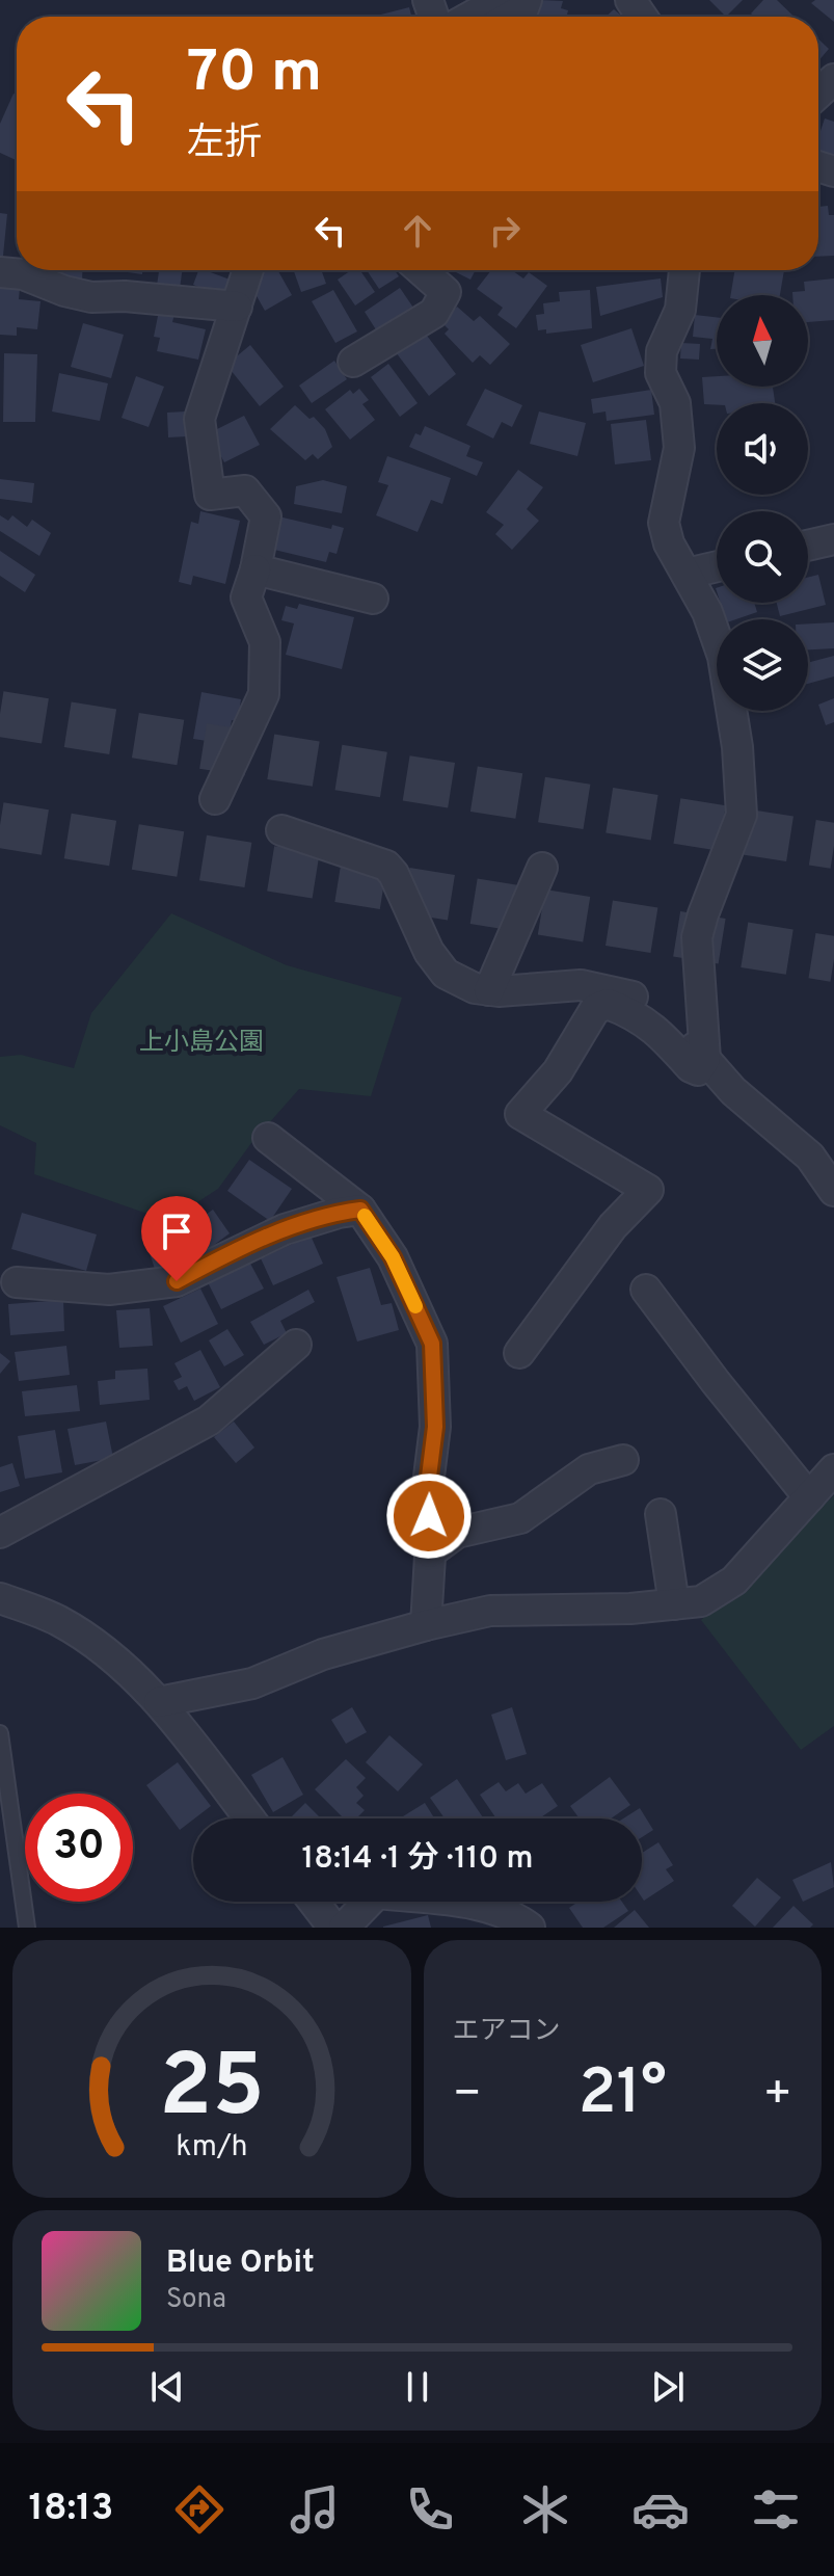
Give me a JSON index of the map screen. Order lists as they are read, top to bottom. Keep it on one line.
{"parks":["上小島公園"],"north":"top","page":{"turn":["70 m","左折"],"limit":"30","trip":"18:14 · 1 分 · 110 m","tile":"エアコン","heat":["−","21°","+"],"song":["Blue Orbit","Sona"],"tabs":"18:13","gauge":["25","km/h"]}}
